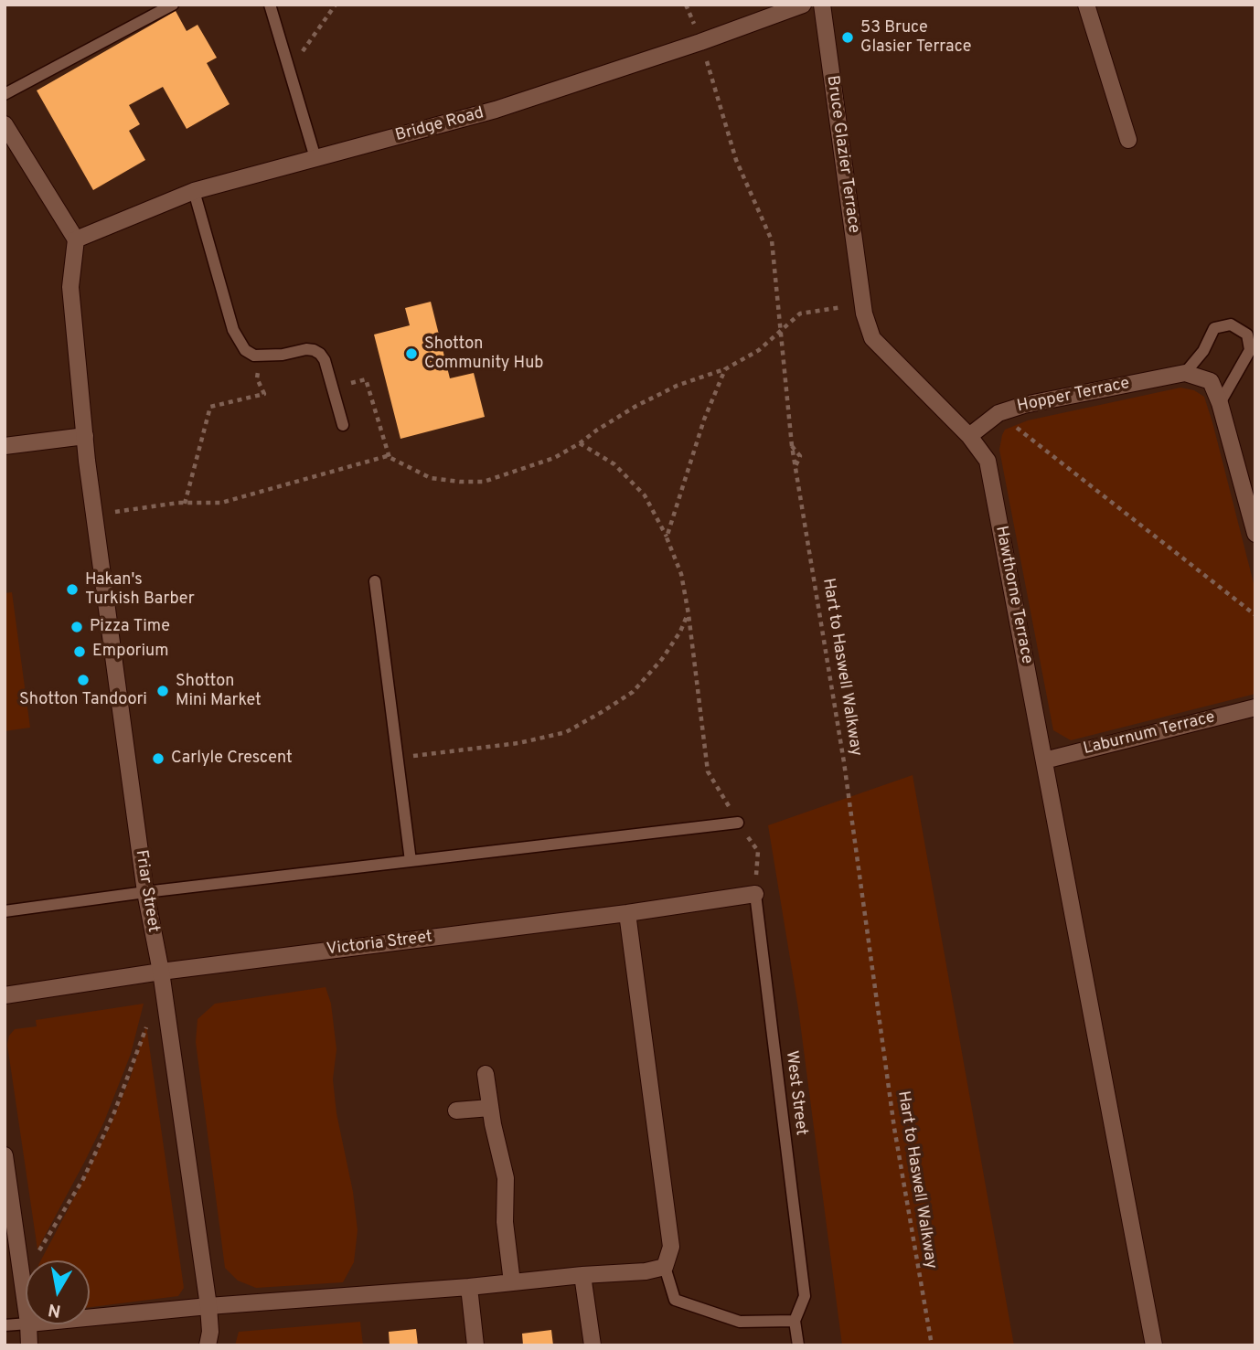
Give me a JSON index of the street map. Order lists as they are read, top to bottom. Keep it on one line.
{"streets":{"street":["Bridge Road","Bruce Glazier Terrace","Hopper Terrace","Hawthorne Terrace","Laburnum Terrace","Friar Street","Victoria Street"],"lane":["West Street"],"path":["Hart to Haswell Walkway"]},"crossings":[["Bridge Road","Hart to Haswell Walkway"],["Bridge Road","Friar Street"],["Bruce Glazier Terrace","Hopper Terrace"],["Bruce Glazier Terrace","Hawthorne Terrace"],["Hopper Terrace","Hawthorne Terrace"],["Hawthorne Terrace","Laburnum Terrace"],["Friar Street","Victoria Street"],["Victoria Street","West Street"]],"places":["53 Bruce Glasier Terrace","Shotton Community Hub","Hakan's Turkish Barber","Pizza Time","Emporium","Shotton Tandoori","Shotton Mini Market","Carlyle Crescent"],"north":"bottom"}
